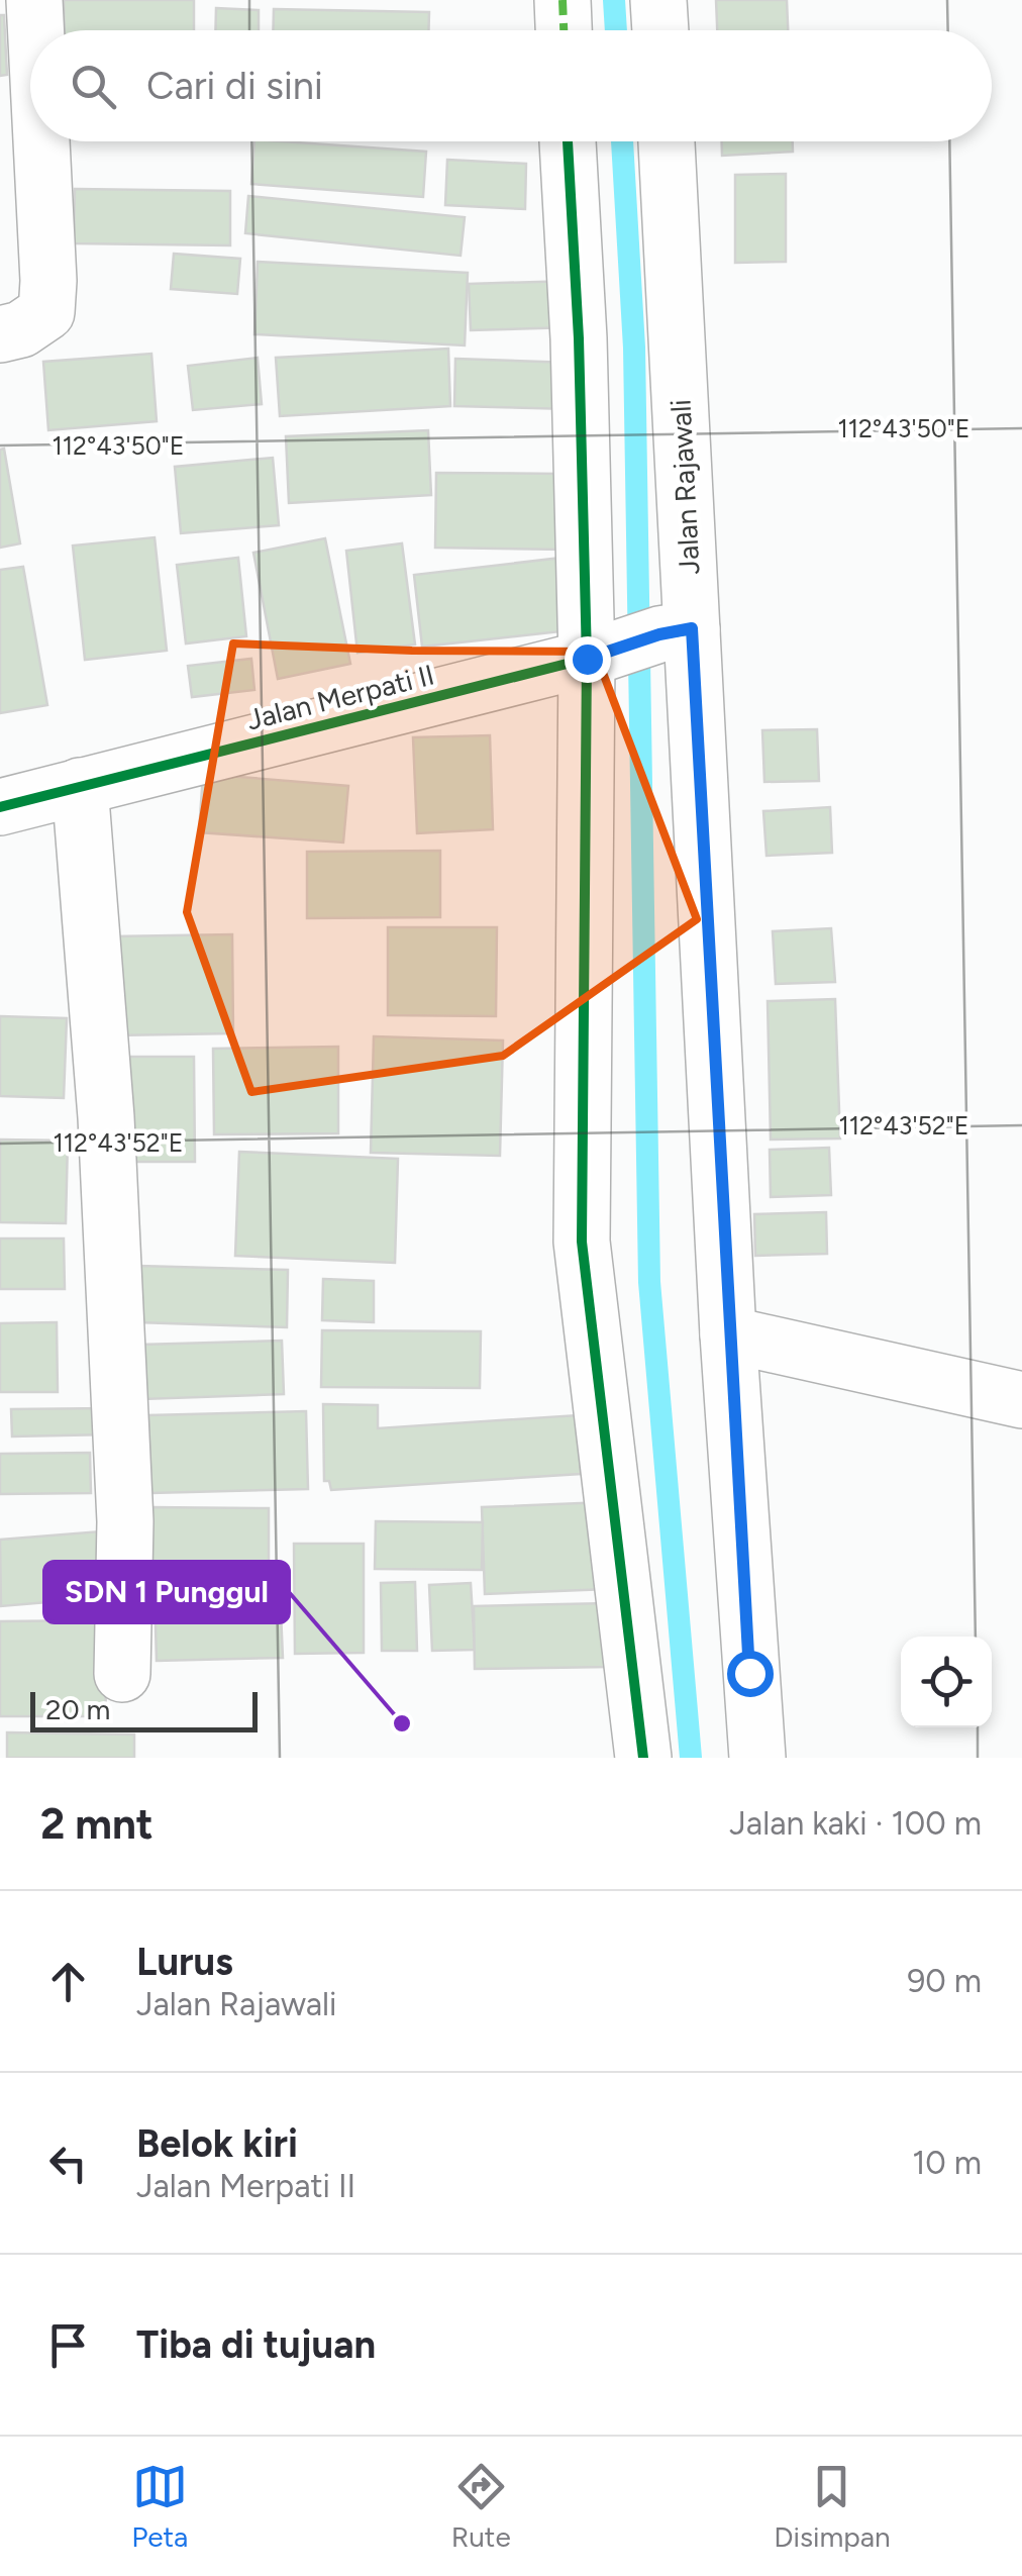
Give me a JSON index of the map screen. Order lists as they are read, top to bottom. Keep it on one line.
{"streets":{"street":["Jalan Rajawali","Jalan Merpati II"]},"crossings":[["Jalan Rajawali","Jalan Merpati II"]],"places":["SDN 1 Punggul"],"scale_bar":"20 m","page":{"search":"Cari di sini","scale":"20 m","heading":["2 mnt","Jalan kaki · 100 m"],"list":[["Lurus","Jalan Rajawali","90 m"],["Belok kiri","Jalan Merpati II","10 m"],"Tiba di tujuan"],"nav":["Peta","Rute","Disimpan"]},"coordinates":["112°43'50\"E","112°43'52\"E"]}
